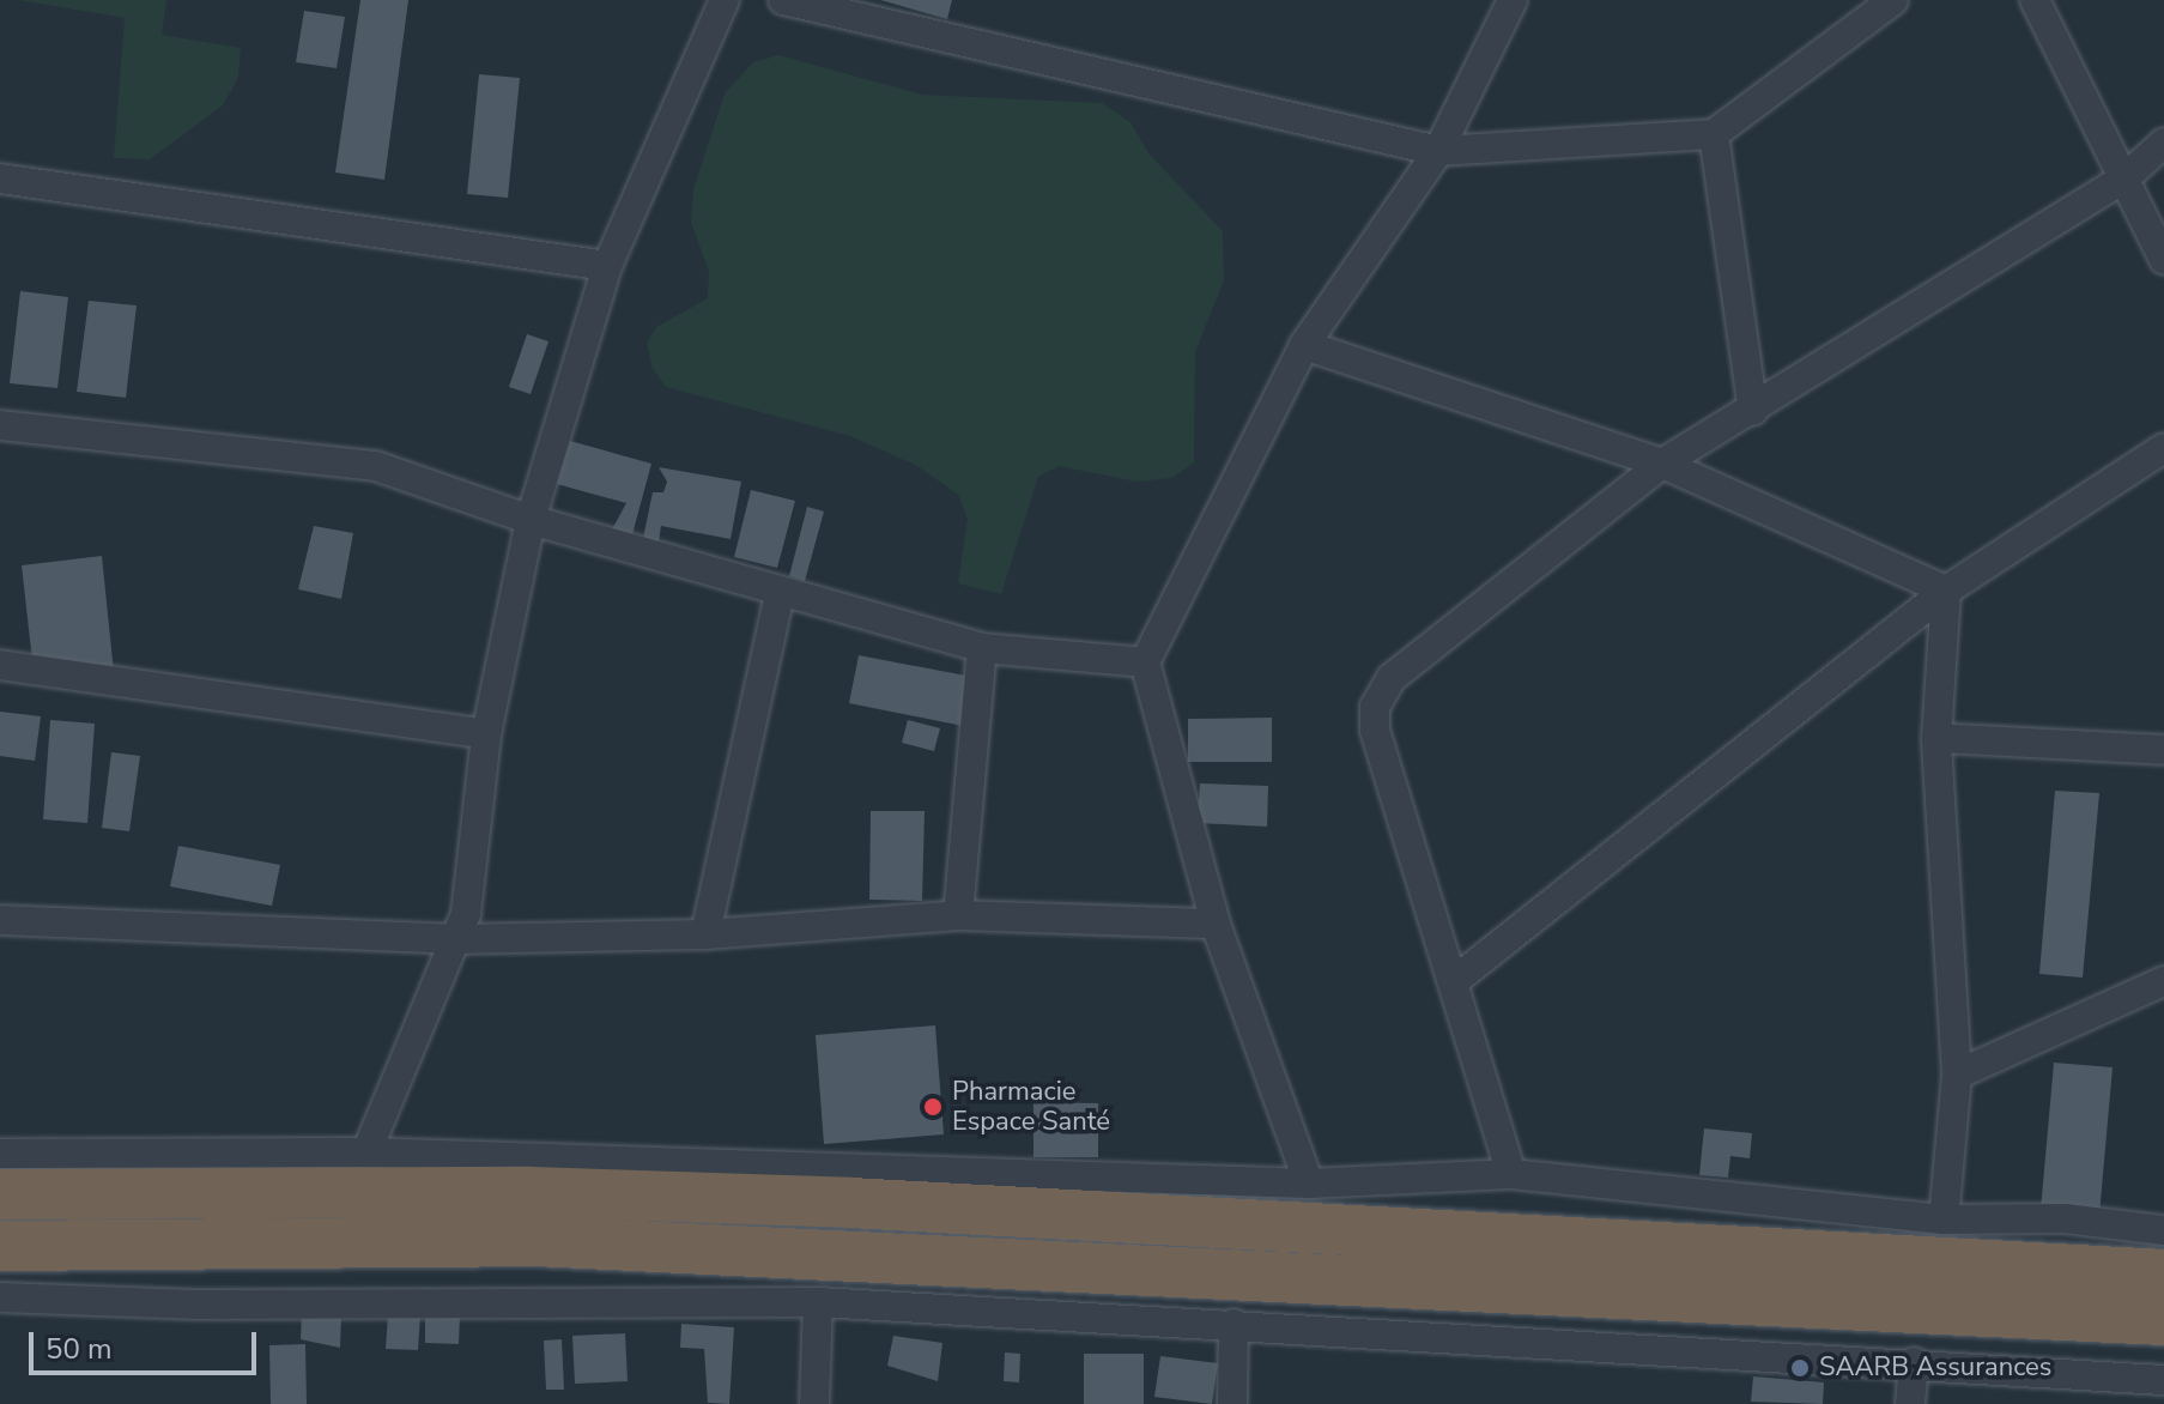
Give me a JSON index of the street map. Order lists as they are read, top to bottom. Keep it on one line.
{"places":["Pharmacie Espace Santé","SAARB Assurances"],"scale_bar":"50 m"}
